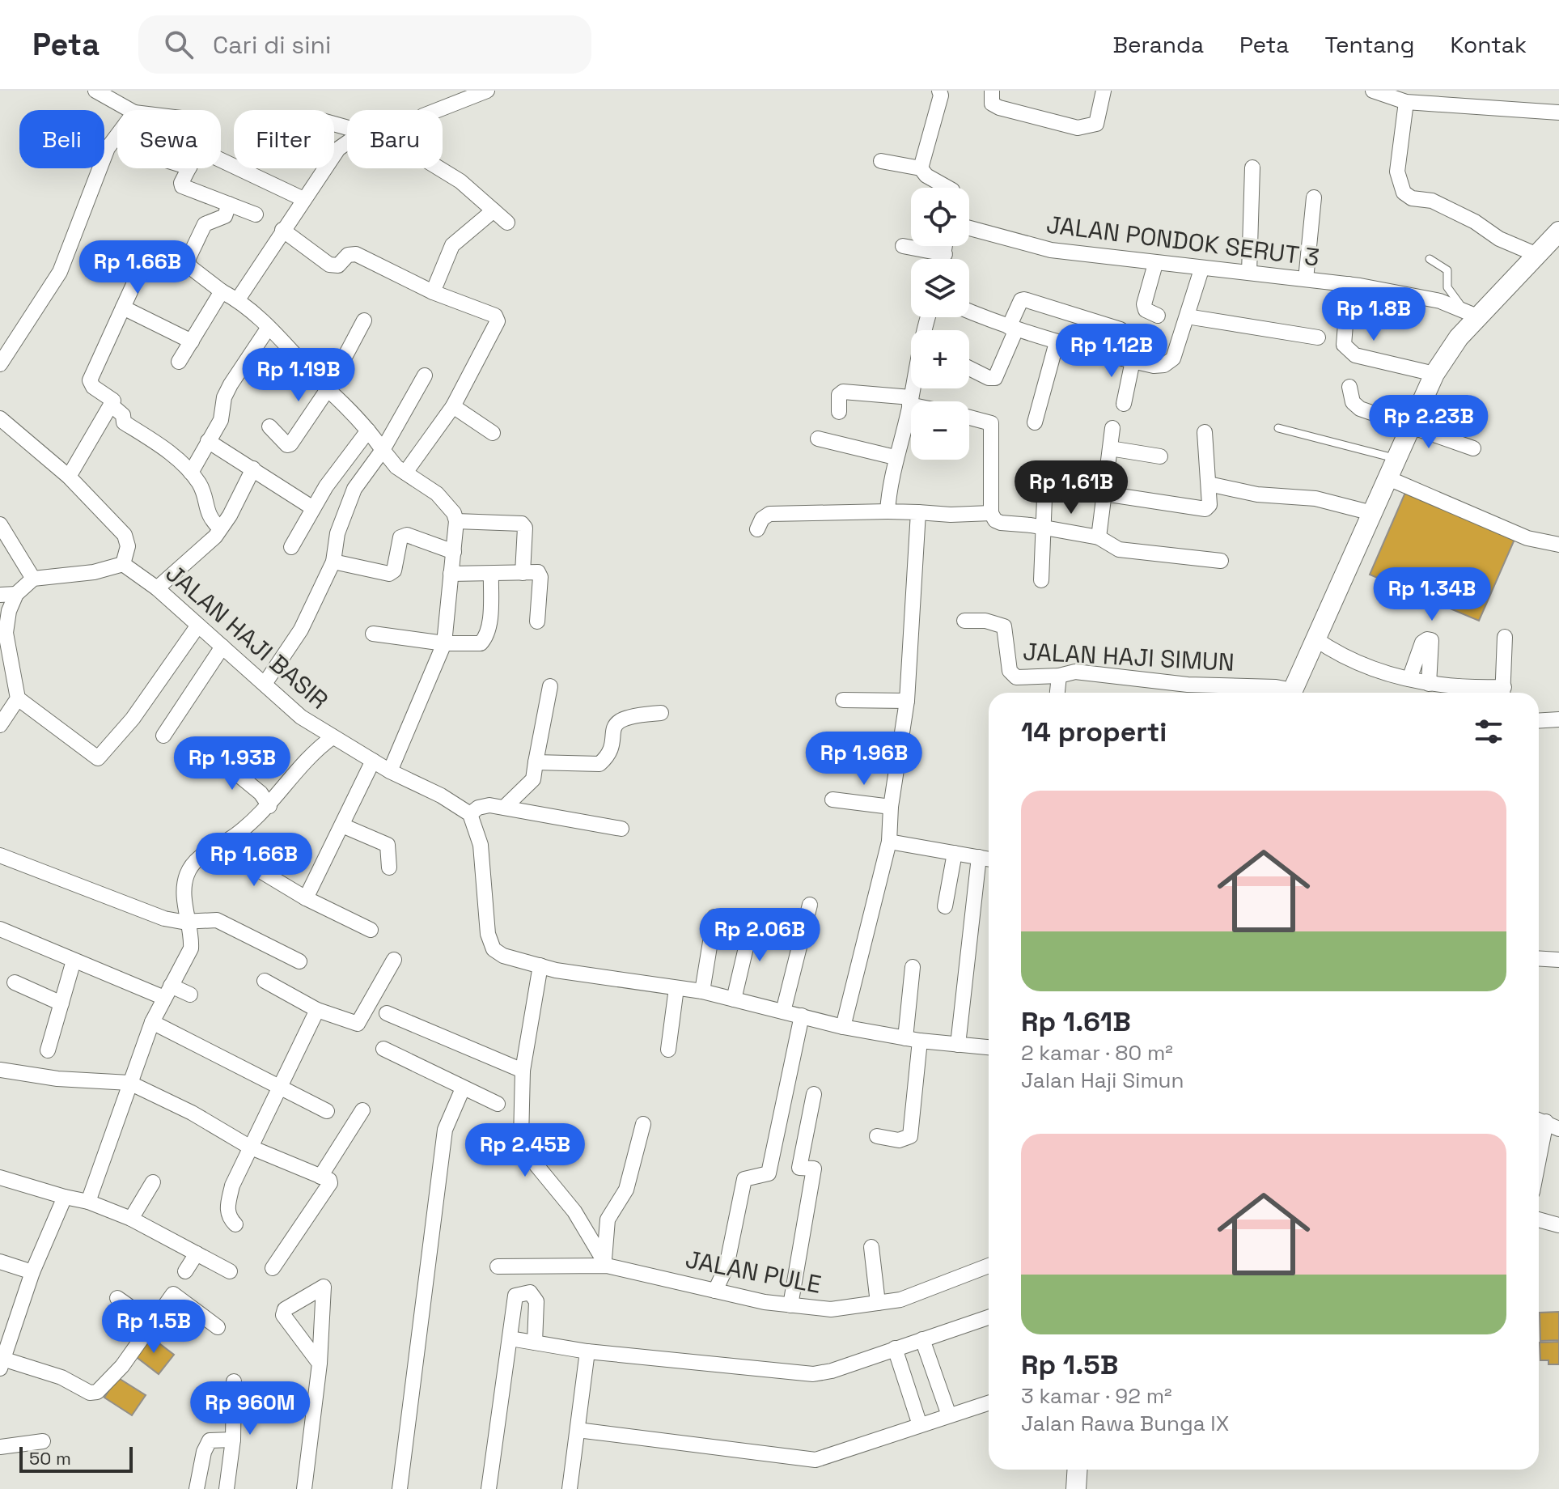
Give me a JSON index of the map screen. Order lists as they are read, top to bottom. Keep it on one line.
{"streets":{"street":["JALAN PONDOK SERUT 3","JALAN HAJI BASIR","JALAN HAJI SIMUN","JALAN PULE"]},"scale_bar":"50 m","page":{"header":"Peta","search":"Cari di sini","nav":["Beranda","Peta","Tentang","Kontak"],"chip":["Beli","Sewa","Filter","Baru"],"map_buttons":["+","−"],"price":["Rp 1.66B","Rp 1.8B","Rp 1.12B","Rp 1.19B","Rp 2.23B","Rp 1.61B","Rp 1.34B","Rp 1.96B","Rp 1.93B","Rp 1.66B","Rp 2.06B","Rp 2.45B","Rp 1.5B","Rp 960M"],"heading":"14 properti","list":[{"name":"Rp 1.61B","note":"2 kamar · 80 m² · Jalan Haji Simun"},{"name":"Rp 1.5B","note":"3 kamar · 92 m² · Jalan Rawa Bunga IX"}],"scale":"50 m"}}
